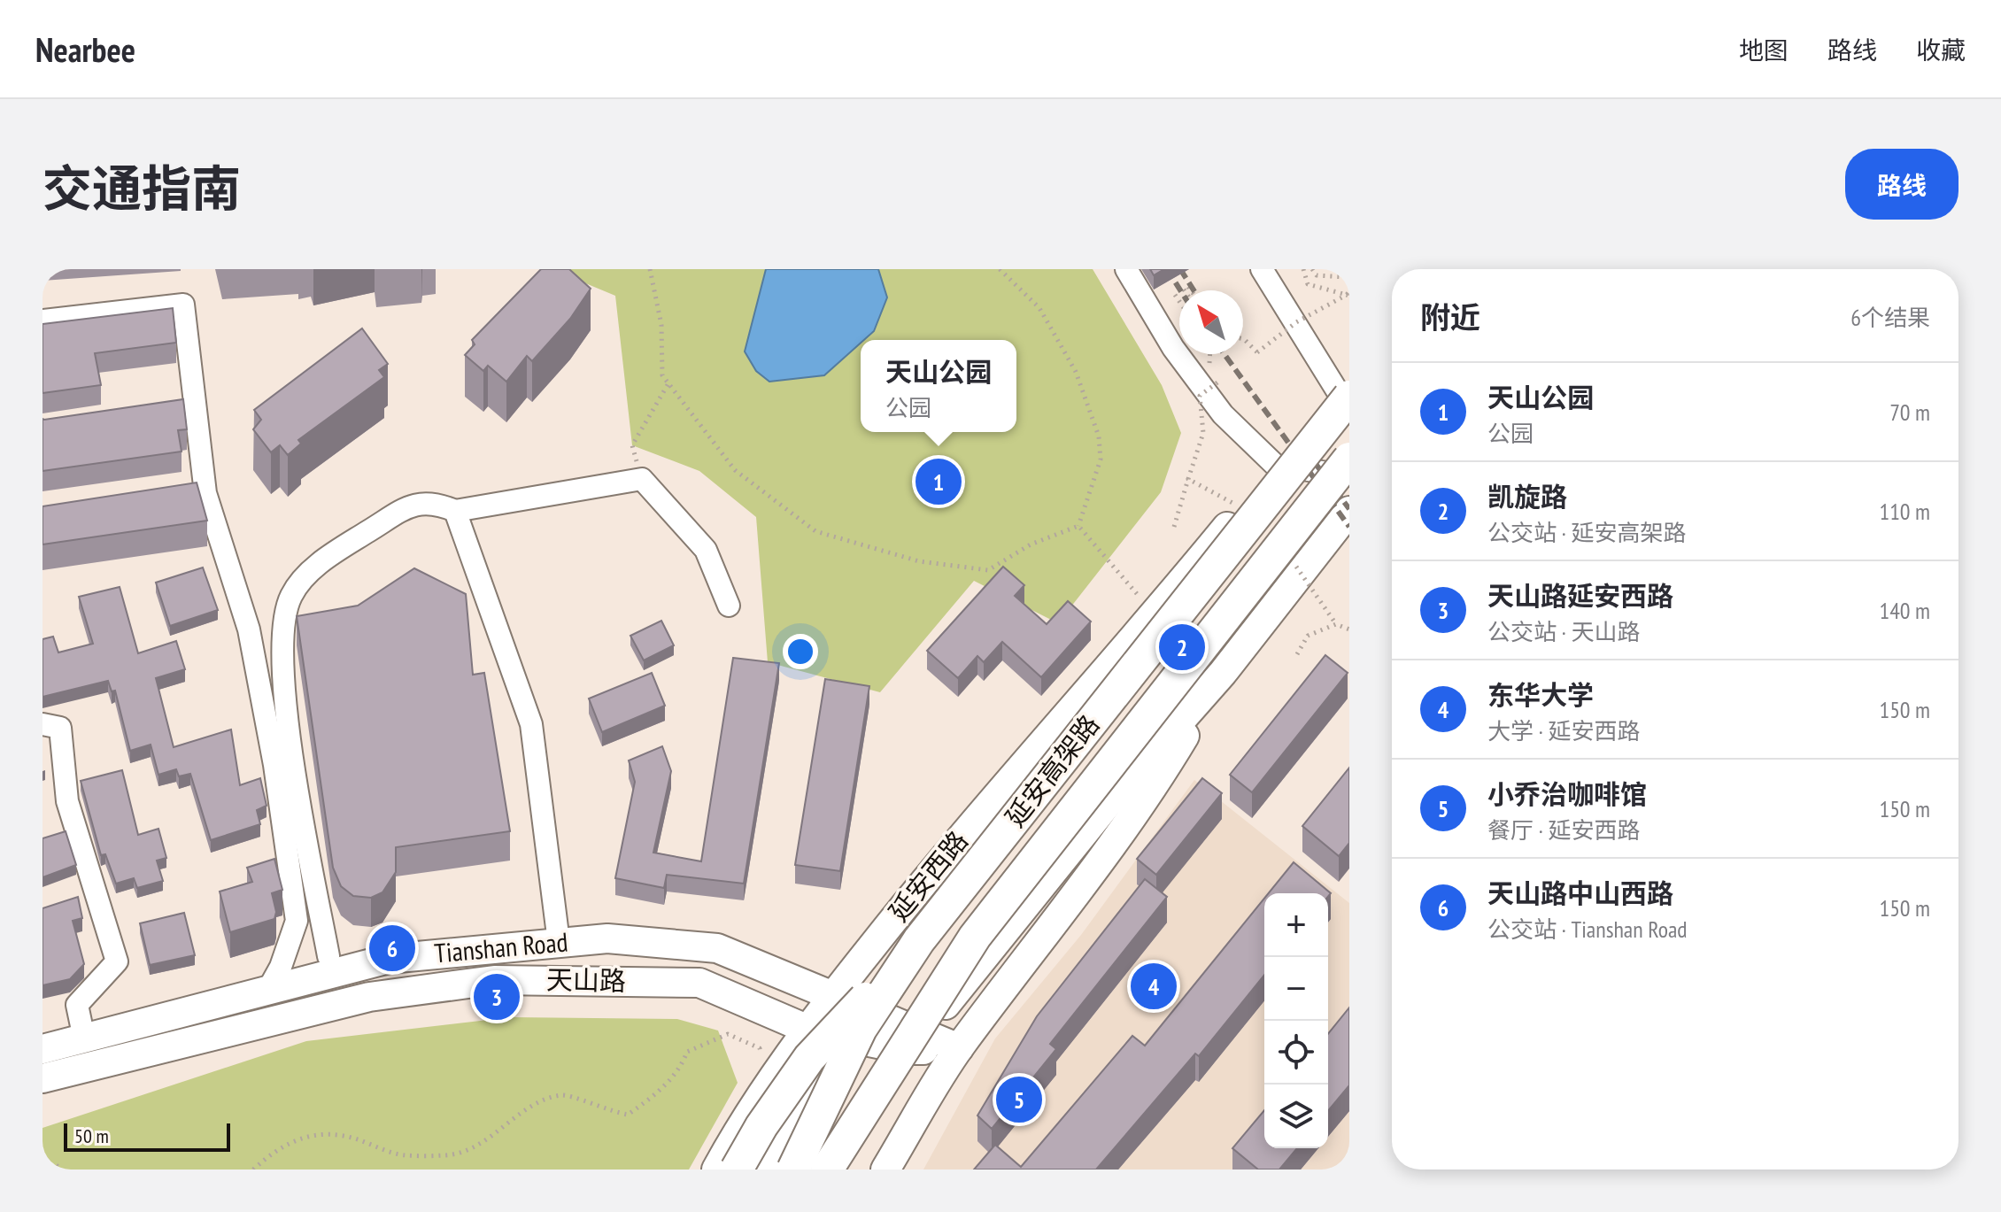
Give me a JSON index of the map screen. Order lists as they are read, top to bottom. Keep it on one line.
{"streets":{"highway":["延安高架路"],"main road":["延安西路","Tianshan Road","天山路"]},"crossings":[["延安高架路","延安西路"],["延安西路","Tianshan Road"],["延安西路","天山路"],["Tianshan Road","天山路"]],"scale_bar":"50 m","north":"top left","page":{"header":"Nearbee","nav":["地图","路线","收藏"],"title":"交通指南","buttons":"路线","heading":["附近","6个结果"],"popup":["天山公园","公园"],"list":[{"mark":"1","name":"天山公园","note":"公园","value":"70 m"},{"mark":"2","name":"凯旋路","note":"公交站 · 延安高架路","value":"110 m"},{"mark":"3","name":"天山路延安西路","note":"公交站 · 天山路","value":"140 m"},{"mark":"4","name":"东华大学","note":"大学 · 延安西路","value":"150 m"},{"mark":"5","name":"小乔治咖啡馆","note":"餐厅 · 延安西路","value":"150 m"},{"mark":"6","name":"天山路中山西路","note":"公交站 · Tianshan Road","value":"150 m"}],"pins":["1","2","6","4","3","5"],"map_buttons":["+","−"],"scale":"50 m"}}
